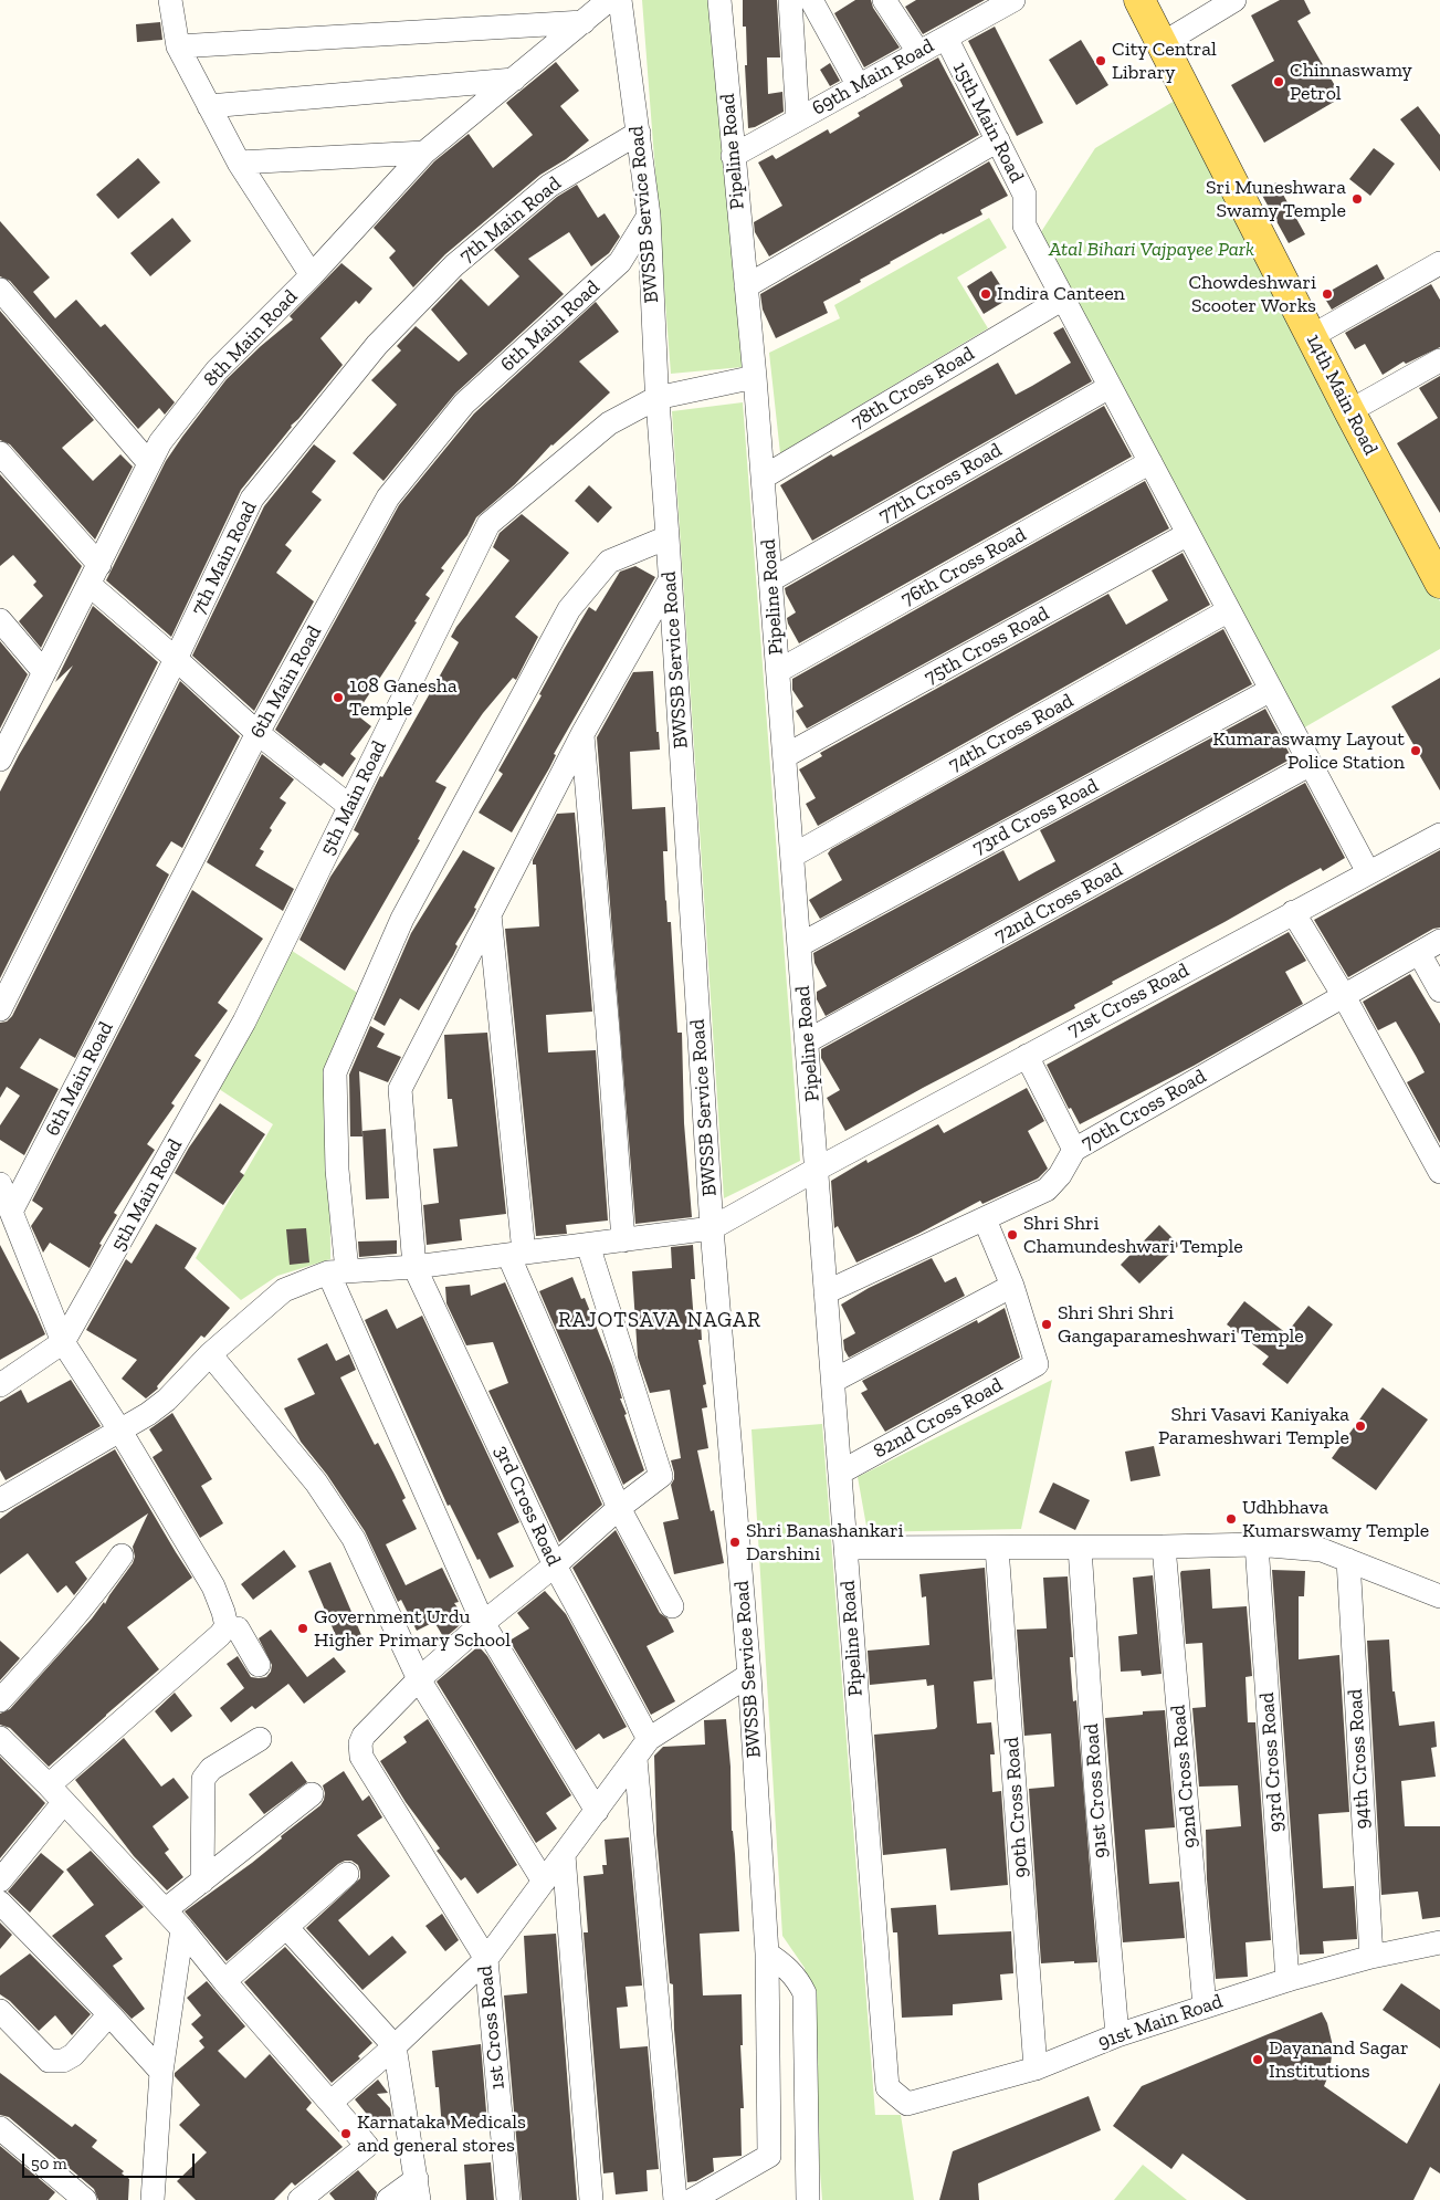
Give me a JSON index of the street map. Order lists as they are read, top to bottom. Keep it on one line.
{"streets":{"main road":["14th Main Road"],"street":["69th Main Road","15th Main Road","Pipeline Road","BWSSB Service Road","7th Main Road","6th Main Road","8th Main Road","78th Cross Road","77th Cross Road","76th Cross Road","75th Cross Road","74th Cross Road","5th Main Road","73rd Cross Road","72nd Cross Road","71st Cross Road","70th Cross Road","82nd Cross Road","3rd Cross Road","94th Cross Road","93rd Cross Road","92nd Cross Road","91st Cross Road","90th Cross Road","91st Main Road","1st Cross Road"]},"crossings":[["69th Main Road","15th Main Road"],["69th Main Road","Pipeline Road"],["15th Main Road","78th Cross Road"],["15th Main Road","77th Cross Road"],["15th Main Road","76th Cross Road"],["15th Main Road","75th Cross Road"],["15th Main Road","74th Cross Road"],["15th Main Road","73rd Cross Road"],["15th Main Road","72nd Cross Road"],["15th Main Road","71st Cross Road"],["Pipeline Road","78th Cross Road"],["Pipeline Road","77th Cross Road"],["Pipeline Road","76th Cross Road"],["Pipeline Road","75th Cross Road"],["Pipeline Road","74th Cross Road"],["Pipeline Road","5th Main Road"],["Pipeline Road","73rd Cross Road"],["Pipeline Road","72nd Cross Road"],["Pipeline Road","71st Cross Road"],["Pipeline Road","70th Cross Road"],["Pipeline Road","82nd Cross Road"],["Pipeline Road","91st Main Road"],["BWSSB Service Road","7th Main Road"],["BWSSB Service Road","6th Main Road"],["BWSSB Service Road","5th Main Road"],["BWSSB Service Road","71st Cross Road"],["94th Cross Road","91st Main Road"],["93rd Cross Road","91st Main Road"],["92nd Cross Road","91st Main Road"],["91st Cross Road","91st Main Road"],["90th Cross Road","91st Main Road"]],"districts":["RAJOTSAVA NAGAR"],"parks":["Atal Bihari Vajpayee Park"],"places":["City Central Library","Chinnaswamy Petrol","Sri Muneshwara Swamy Temple","Indira Canteen","Chowdeshwari Scooter Works","108 Ganesha Temple","Kumaraswamy Layout Police Station","Shri Shri Chamundeshwari Temple","Shri Shri Shri Gangaparameshwari Temple","Shri Vasavi Kaniyaka Parameshwari Temple","Udhbhava Kumarswamy Temple","Shri Banashankari Darshini","Government Urdu Higher Primary School","Dayanand Sagar Institutions","Karnataka Medicals and general stores"],"scale_bar":"50 m"}
